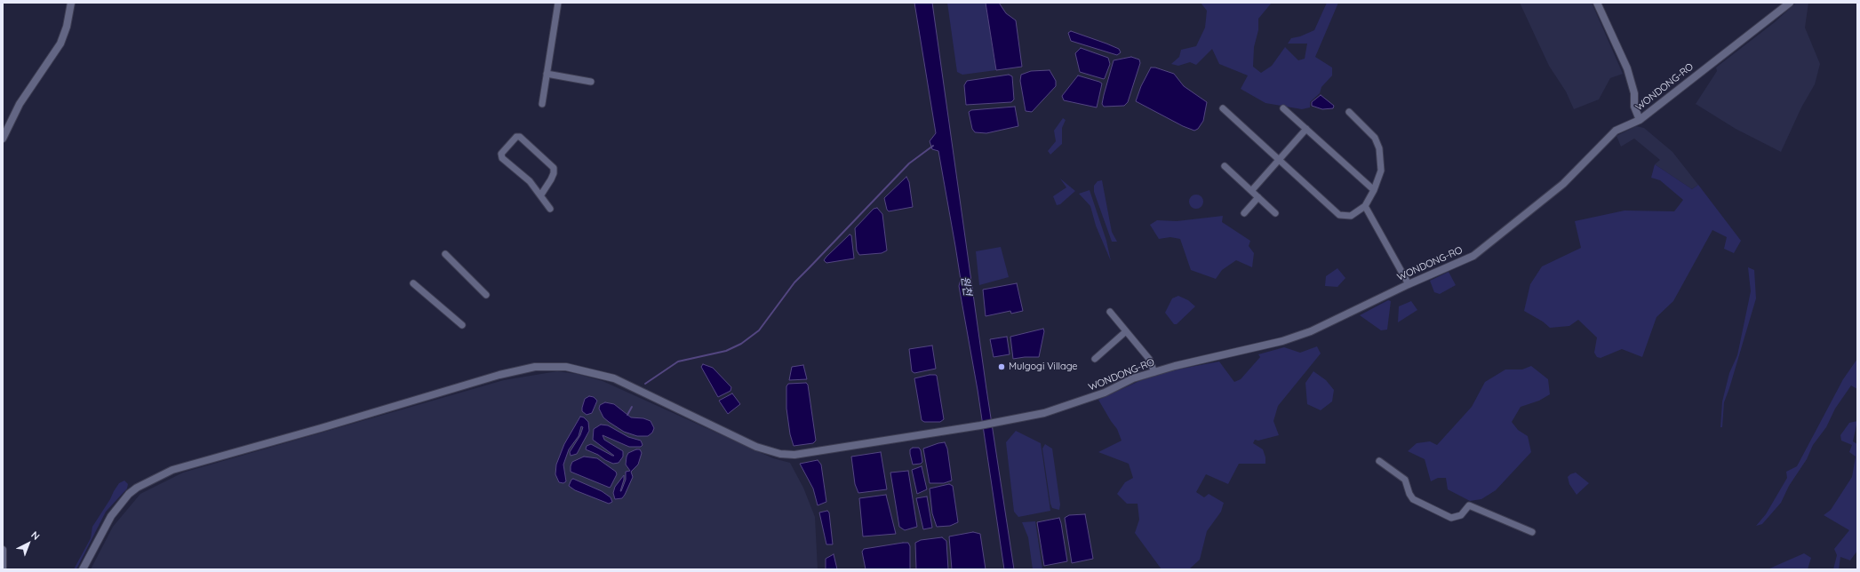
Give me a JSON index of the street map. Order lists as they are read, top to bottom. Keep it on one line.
{"streets":{"street":["WONDONG-RO"]},"water":["원천"],"places":["Mulgogi Village"],"north":"top right"}
